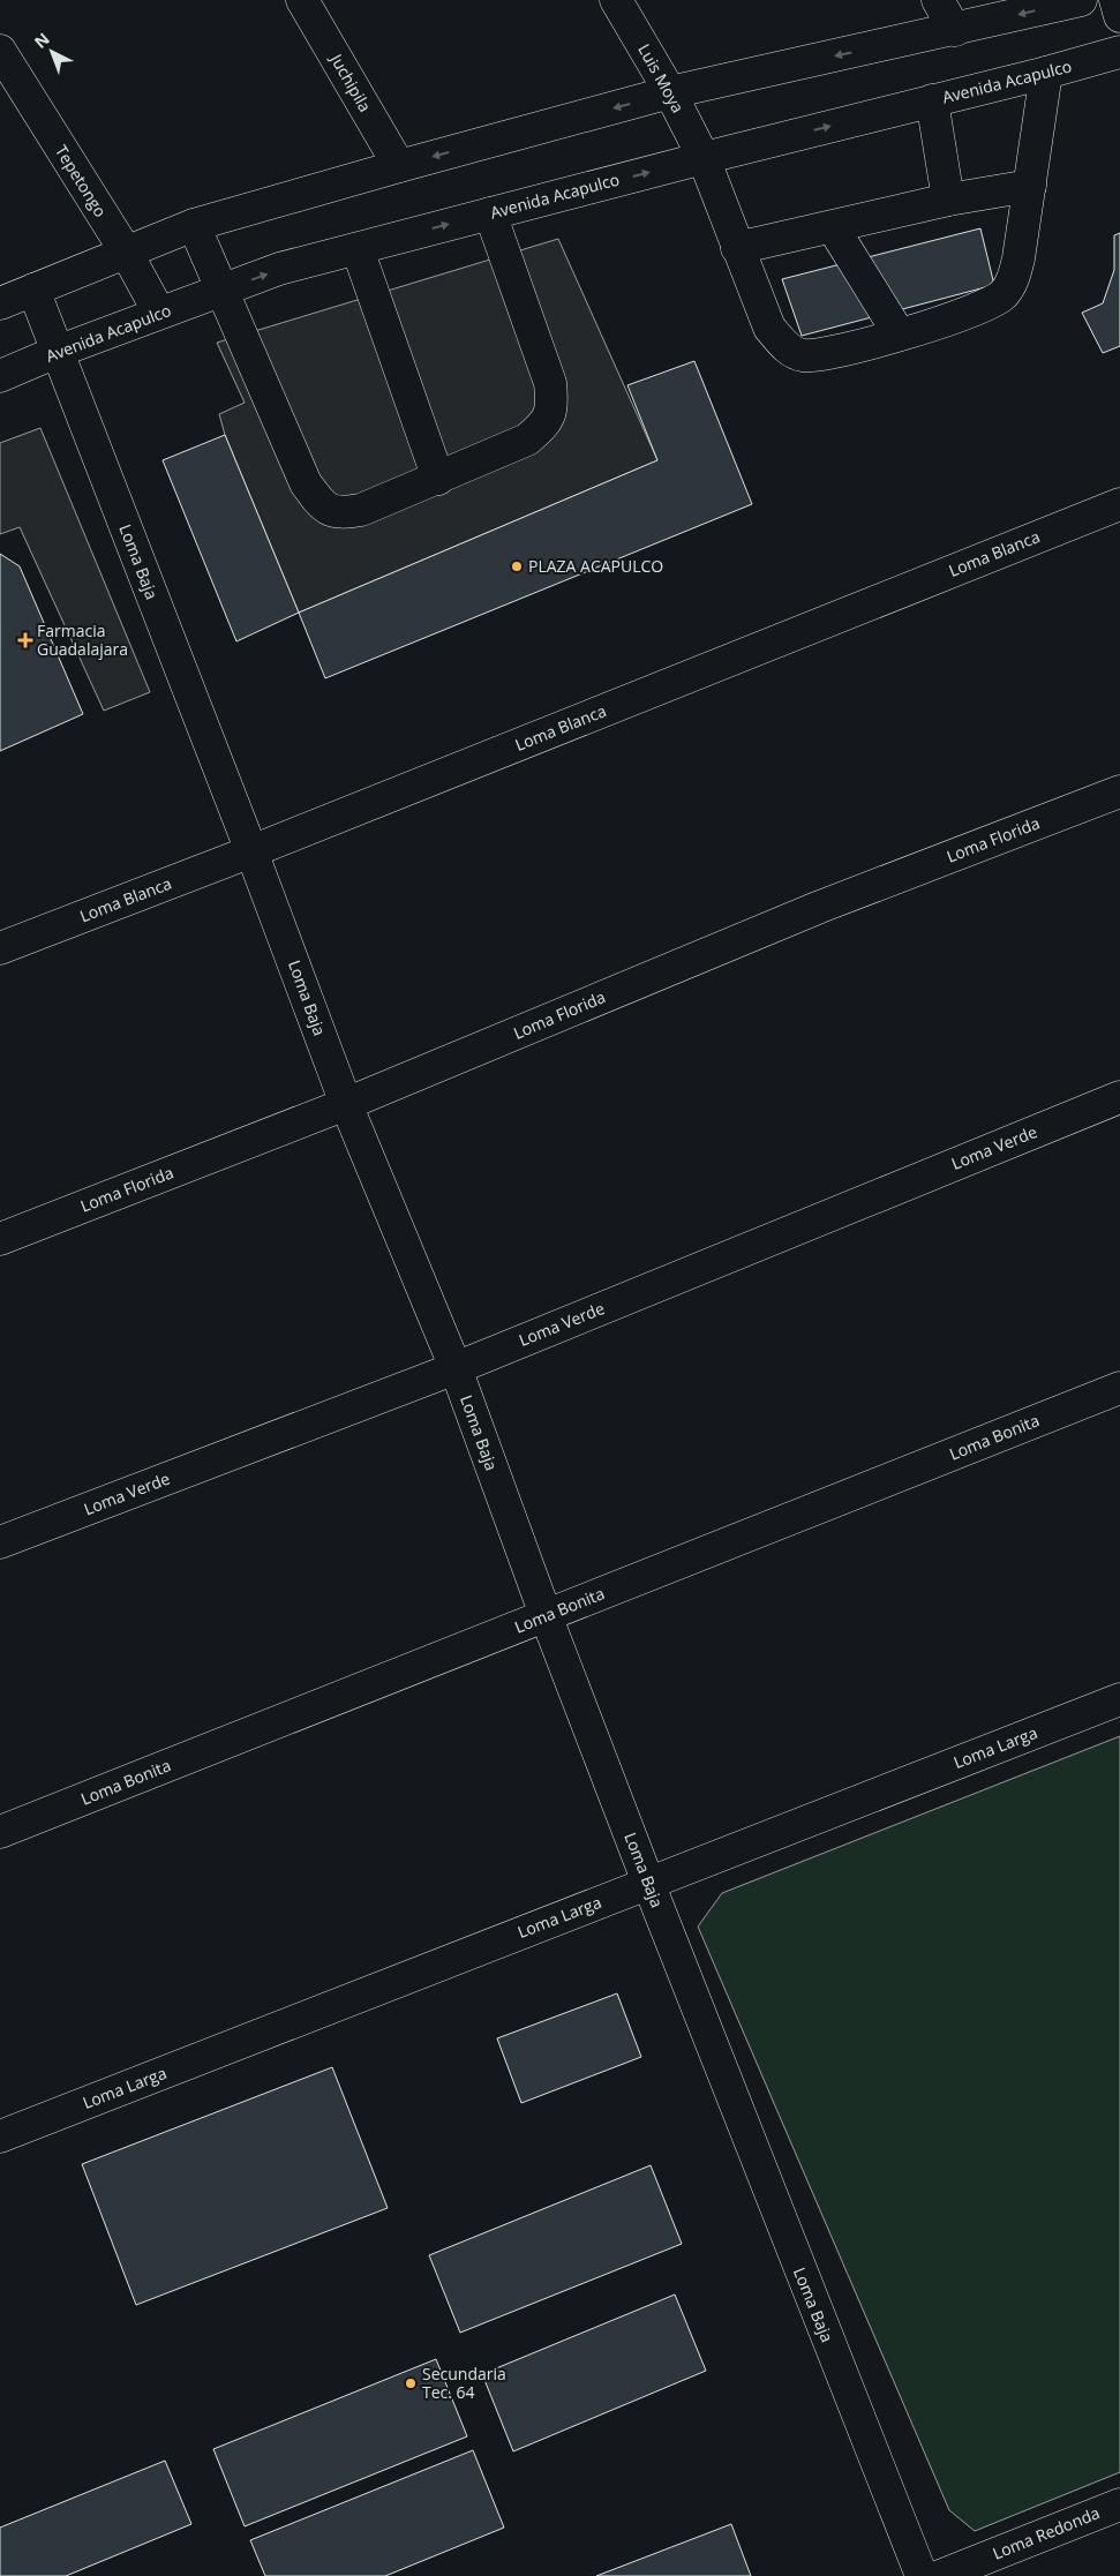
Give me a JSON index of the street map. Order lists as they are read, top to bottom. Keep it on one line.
{"streets":{"street":["Luis Moya","Avenida Acapulco","Juchipila","Tepetongo","Loma Blanca","Loma Baja","Loma Florida","Loma Verde","Loma Bonita","Loma Larga","Loma Redonda"]},"crossings":[["Luis Moya","Avenida Acapulco"],["Avenida Acapulco","Tepetongo"],["Avenida Acapulco","Loma Baja"],["Loma Blanca","Loma Baja"],["Loma Baja","Loma Florida"],["Loma Baja","Loma Verde"],["Loma Baja","Loma Bonita"],["Loma Baja","Loma Larga"]],"places":{"other":["PLAZA ACAPULCO","Secundaria Tec. 64"],"health":["Farmacia Guadalajara"]},"north":"top left"}
